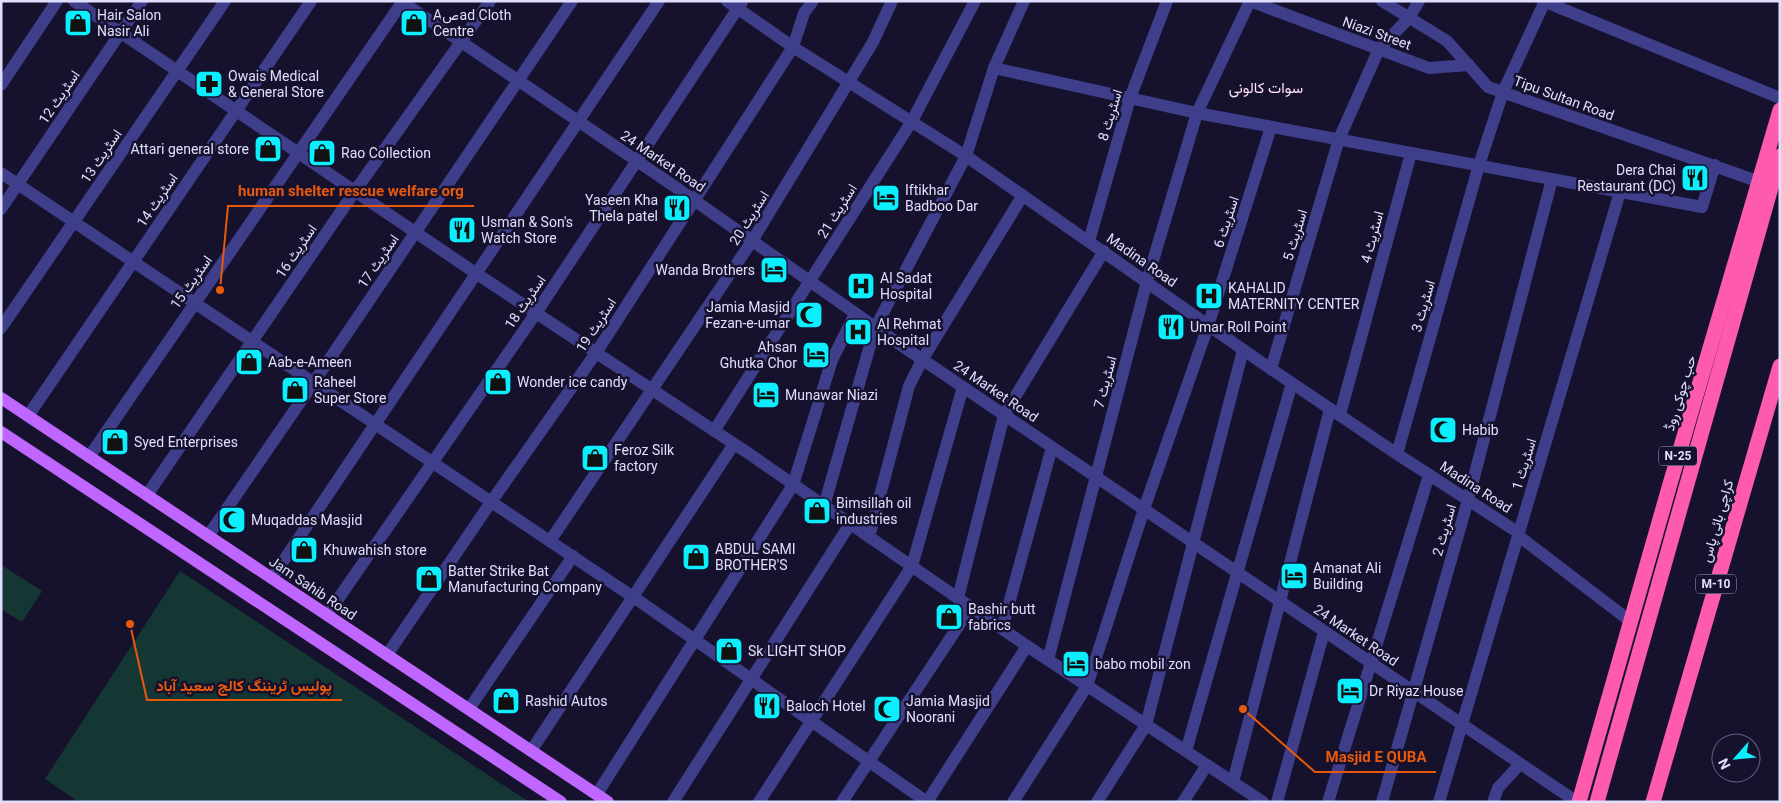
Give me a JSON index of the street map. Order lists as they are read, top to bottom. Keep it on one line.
{"streets":{"highway":["حب چوکی روڈ","N-25","کراچی بائی پاس","M-10"],"main road":["Jam Sahib Road"],"street":["Niazi Street","اسٹریٹ 12","Tipu Sultan Road","اسٹریٹ 8","اسٹریٹ 13","24 Market Road","اسٹریٹ 14","اسٹریٹ 21","اسٹریٹ 20","اسٹریٹ 6","اسٹریٹ 5","اسٹریٹ 4","اسٹریٹ 16","Madina Road","اسٹریٹ 17","اسٹریٹ 15","اسٹریٹ 18","اسٹریٹ 3","اسٹریٹ 19","اسٹریٹ 7","اسٹریٹ 1","اسٹریٹ 2"]},"crossings":[["Niazi Street","Tipu Sultan Road"],["Niazi Street","اسٹریٹ 5"],["Niazi Street","اسٹریٹ 7"],["Tipu Sultan Road","اسٹریٹ 3"],["Tipu Sultan Road","حب چوکی روڈ"],["اسٹریٹ 8","Madina Road"],["24 Market Road","اسٹریٹ 21"],["24 Market Road","اسٹریٹ 20"],["24 Market Road","اسٹریٹ 6"],["24 Market Road","اسٹریٹ 4"],["24 Market Road","اسٹریٹ 16"],["24 Market Road","اسٹریٹ 17"],["24 Market Road","اسٹریٹ 15"],["24 Market Road","اسٹریٹ 18"],["24 Market Road","اسٹریٹ 19"],["24 Market Road","اسٹریٹ 7"],["24 Market Road","حب چوکی روڈ"],["24 Market Road","اسٹریٹ 1"],["24 Market Road","اسٹریٹ 2"],["اسٹریٹ 14","Jam Sahib Road"],["اسٹریٹ 21","Madina Road"],["اسٹریٹ 20","Madina Road"],["اسٹریٹ 6","Madina Road"],["اسٹریٹ 5","Madina Road"],["اسٹریٹ 4","Madina Road"],["اسٹریٹ 16","Jam Sahib Road"],["Madina Road","اسٹریٹ 18"],["Madina Road","اسٹریٹ 3"],["Madina Road","اسٹریٹ 19"],["Madina Road","اسٹریٹ 7"],["Madina Road","حب چوکی روڈ"],["Madina Road","اسٹریٹ 1"],["Madina Road","اسٹریٹ 2"],["اسٹریٹ 17","Jam Sahib Road"],["اسٹریٹ 15","Jam Sahib Road"],["اسٹریٹ 18","Jam Sahib Road"],["اسٹریٹ 19","Jam Sahib Road"]],"districts":["سوات کالونی"],"places":{"shop":["Hair Salon Nasir Ali","Aصad Cloth Centre","Attari general store","Rao Collection","Aab-e-Ameen","Wonder ice candy","Raheel Super Store","Syed Enterprises","Feroz Silk factory","Bimsillah oil industries","Khuwahish store","ABDUL SAMI BROTHER'S","Batter Strike Bat Manufacturing Company","Bashir butt fabrics","Sk LIGHT SHOP","Rashid Autos"],"pharmacy":["Owais Medical & General Store"],"restaurant":["Dera Chai Restaurant (DC)","Yaseen Kha Thela patel","Usman & Son's Watch Store","Umar Roll Point","Baloch Hotel"],"hotel":["Iftikhar Badboo Dar","Wanda Brothers","Ahsan Ghutka Chor","Munawar Niazi","Amanat Ali Building","babo mobil zon","Dr Riyaz House"],"hospital":["Al Sadat Hospital","KAHALID MATERNITY CENTER","Al Rehmat Hospital"],"other":["human shelter rescue welfare org","پولیس ٹریننگ کالج سعید آباد","Masjid E QUBA"],"mosque":["Jamia Masjid Fezan-e-umar","Habib","Muqaddas Masjid","Jamia Masjid Noorani"]},"north":"bottom left"}
